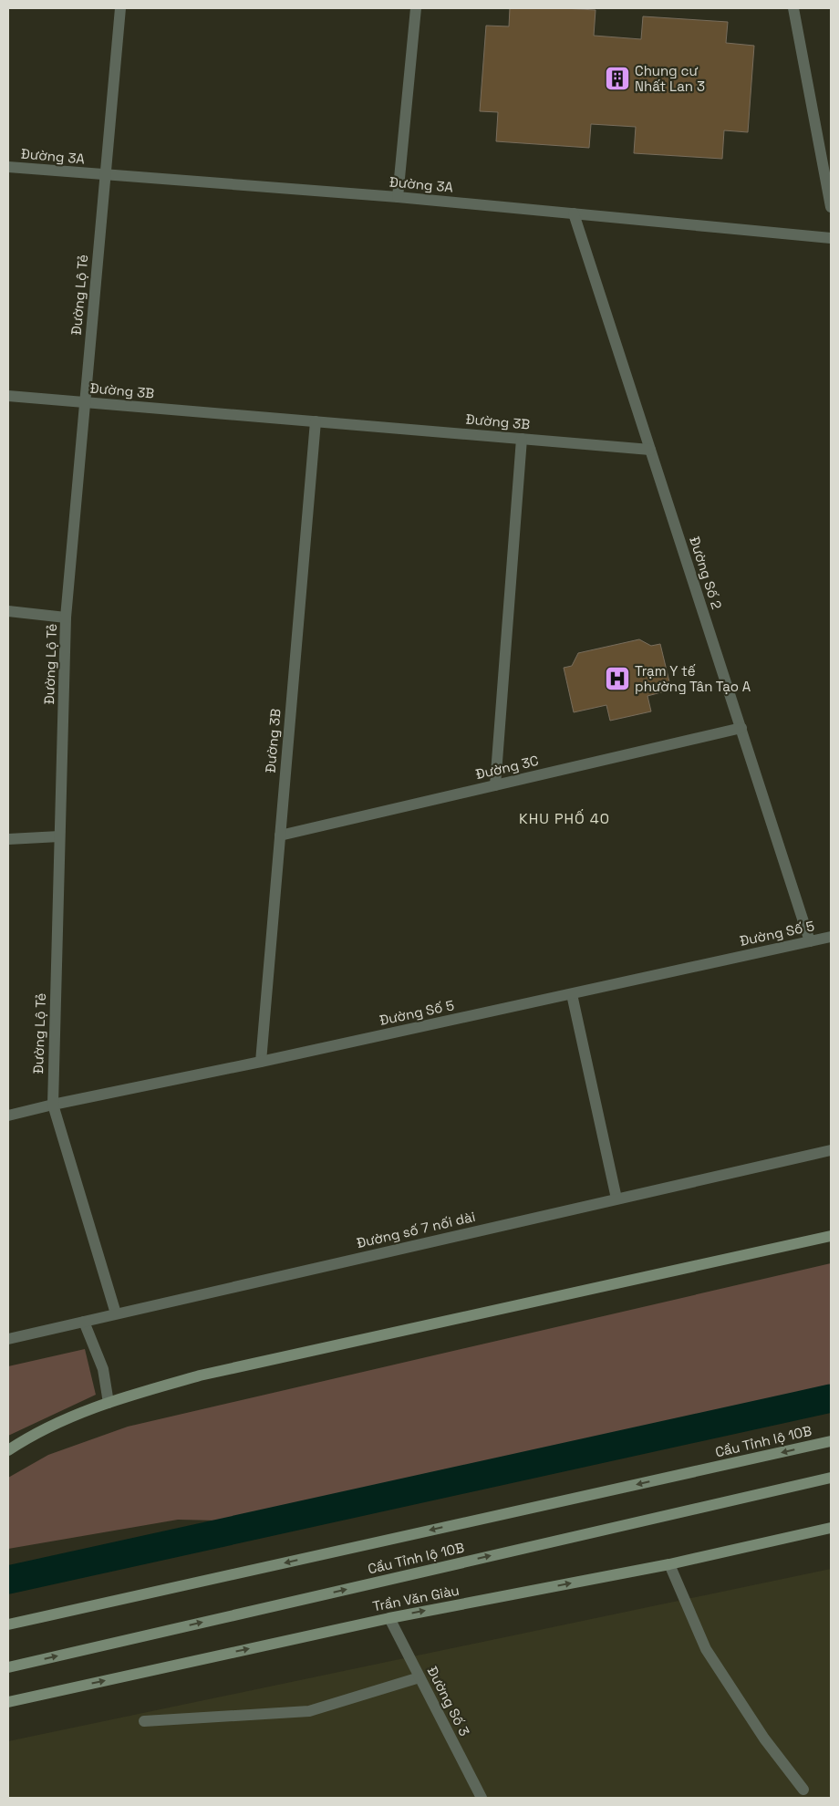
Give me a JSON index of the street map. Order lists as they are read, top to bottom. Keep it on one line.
{"streets":{"main road":["Cầu Tỉnh lộ 10B","Trần Văn Giàu"],"street":["Đường 3A","Đường Lộ Tẻ","Đường 3B","Đường Số 2","Đường 3C","Đường Số 5","Đường số 7 nối dài","Đường Số 3"]},"crossings":[["Đường 3A","Đường Lộ Tẻ"],["Đường 3A","Đường Số 2"],["Đường Lộ Tẻ","Đường 3B"],["Đường Lộ Tẻ","Đường Số 5"],["Đường Lộ Tẻ","Đường số 7 nối dài"],["Đường 3B","Đường Số 2"],["Đường 3B","Đường 3C"],["Đường 3B","Đường Số 5"],["Đường Số 2","Đường 3C"],["Đường Số 2","Đường Số 5"],["Trần Văn Giàu","Đường Số 3"]],"one_way":["Trần Văn Giàu"],"districts":["KHU PHỐ 40"],"places":{"building":["Chung cư Nhất Lan 3"],"hospital":["Trạm Y tế phường Tân Tạo A"]}}
